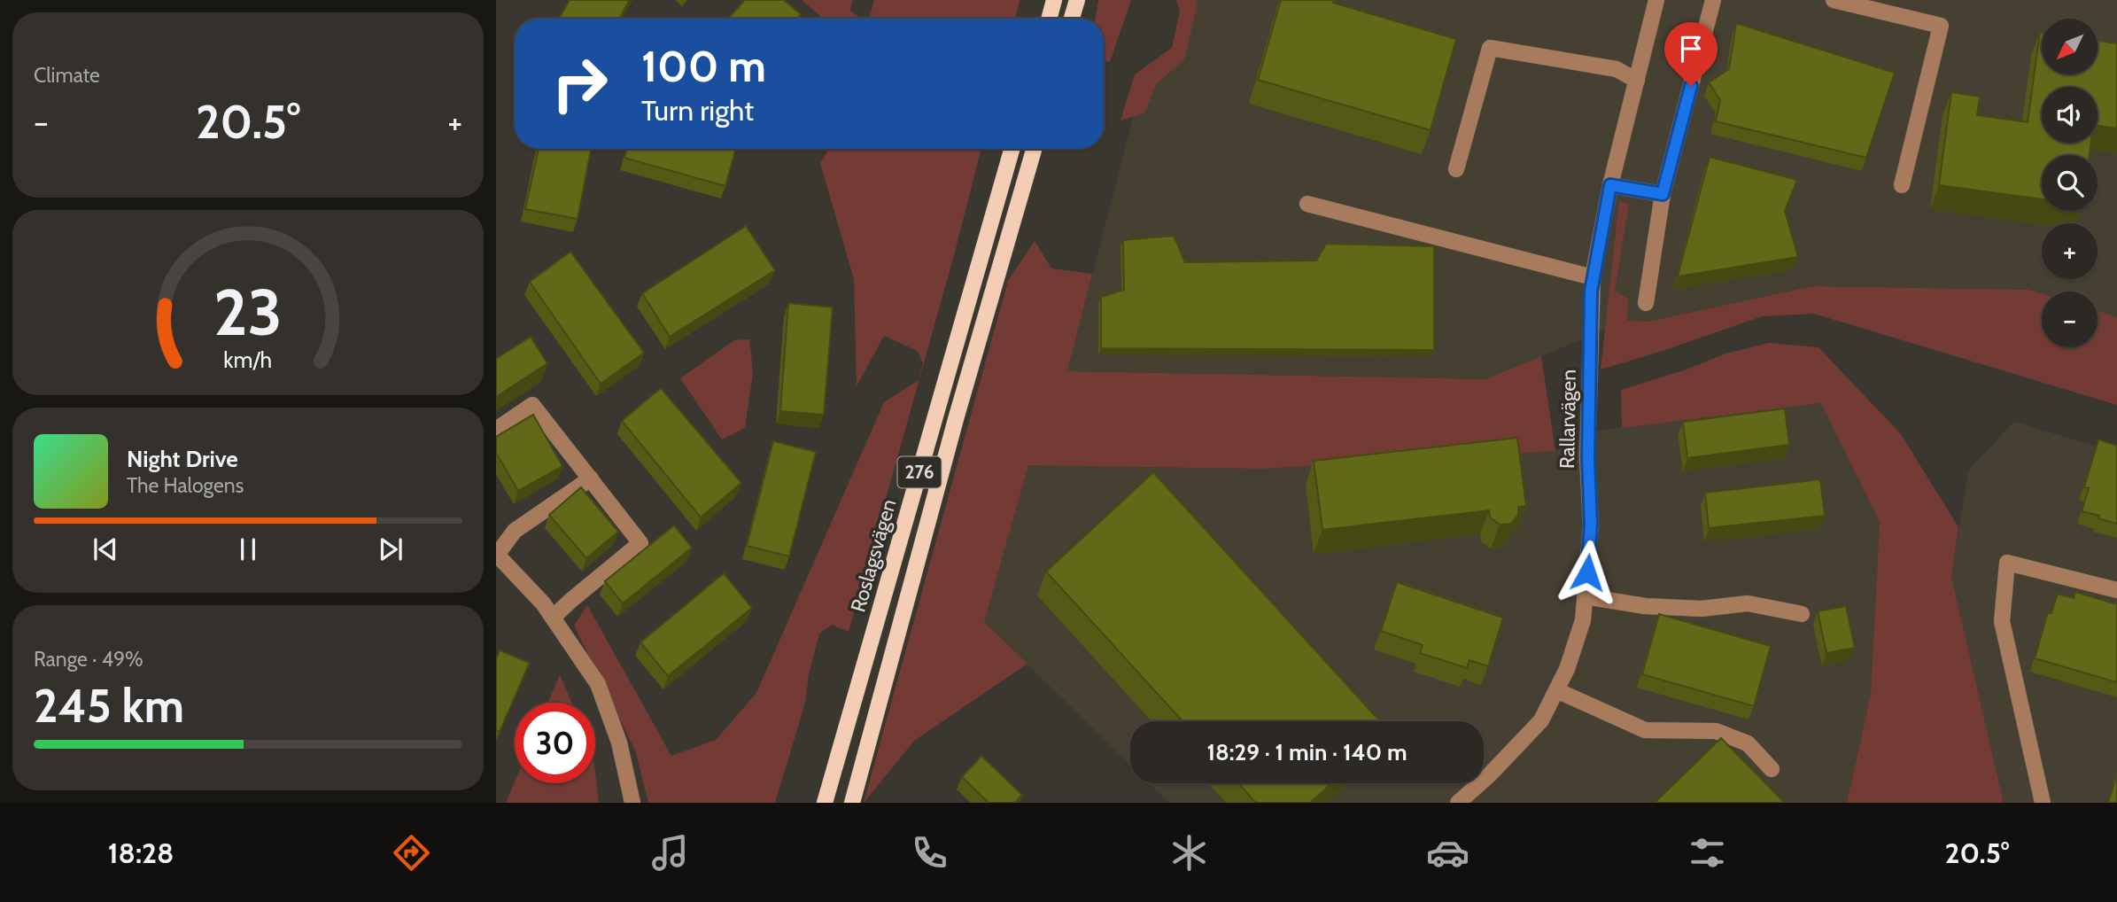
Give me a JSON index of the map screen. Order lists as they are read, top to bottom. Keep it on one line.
{"streets":{"main road":["276","Roslagsvägen"],"street":["Rallarvägen"]},"north":"bottom left","page":{"tile":["Climate",["Range · 49%","245 km"]],"map_buttons":["+","−"],"turn":["100 m","Turn right"],"heat":["−","20.5°","+"],"song":["Night Drive","The Halogens"],"limit":"30","trip":"18:29 · 1 min · 140 m","tabs":["18:28","20.5°"],"gauge":["23","km/h"]}}
